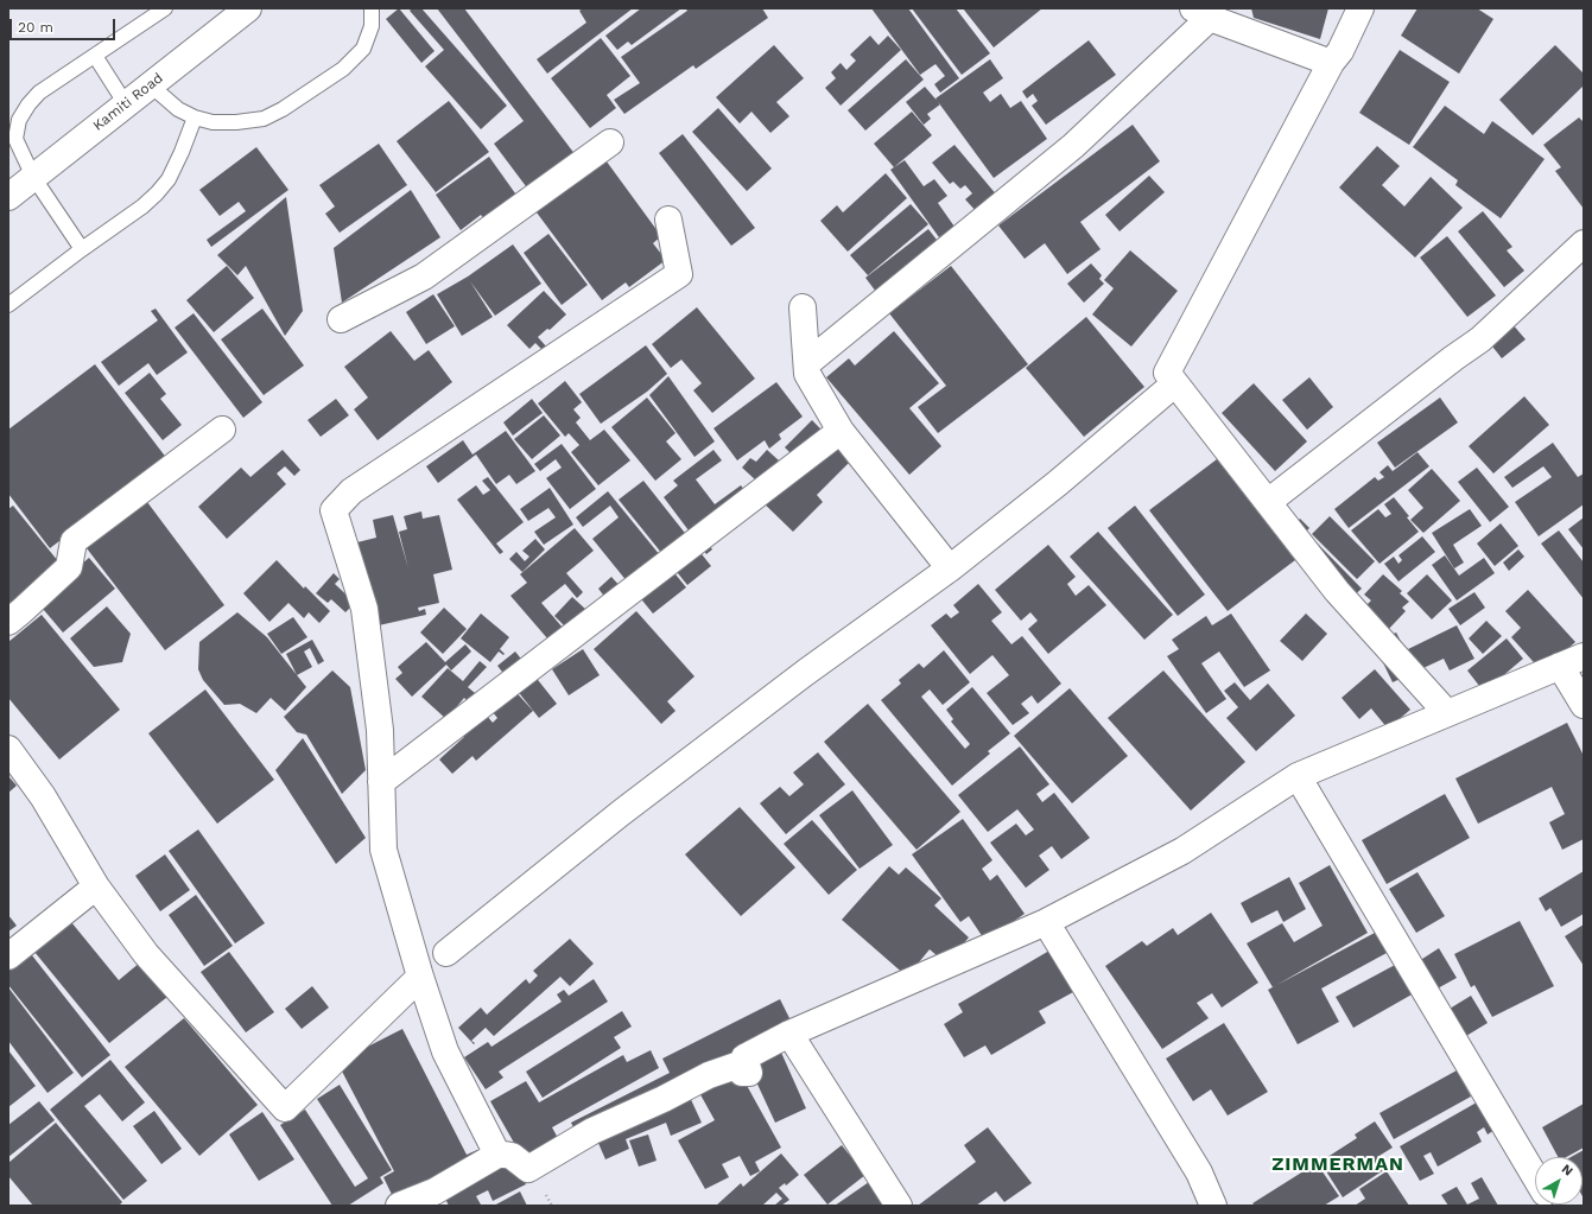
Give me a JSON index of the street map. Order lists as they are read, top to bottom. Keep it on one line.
{"streets":{"street":["Kamiti Road"]},"districts":["ZIMMERMAN"],"scale_bar":"20 m","north":"top right"}
